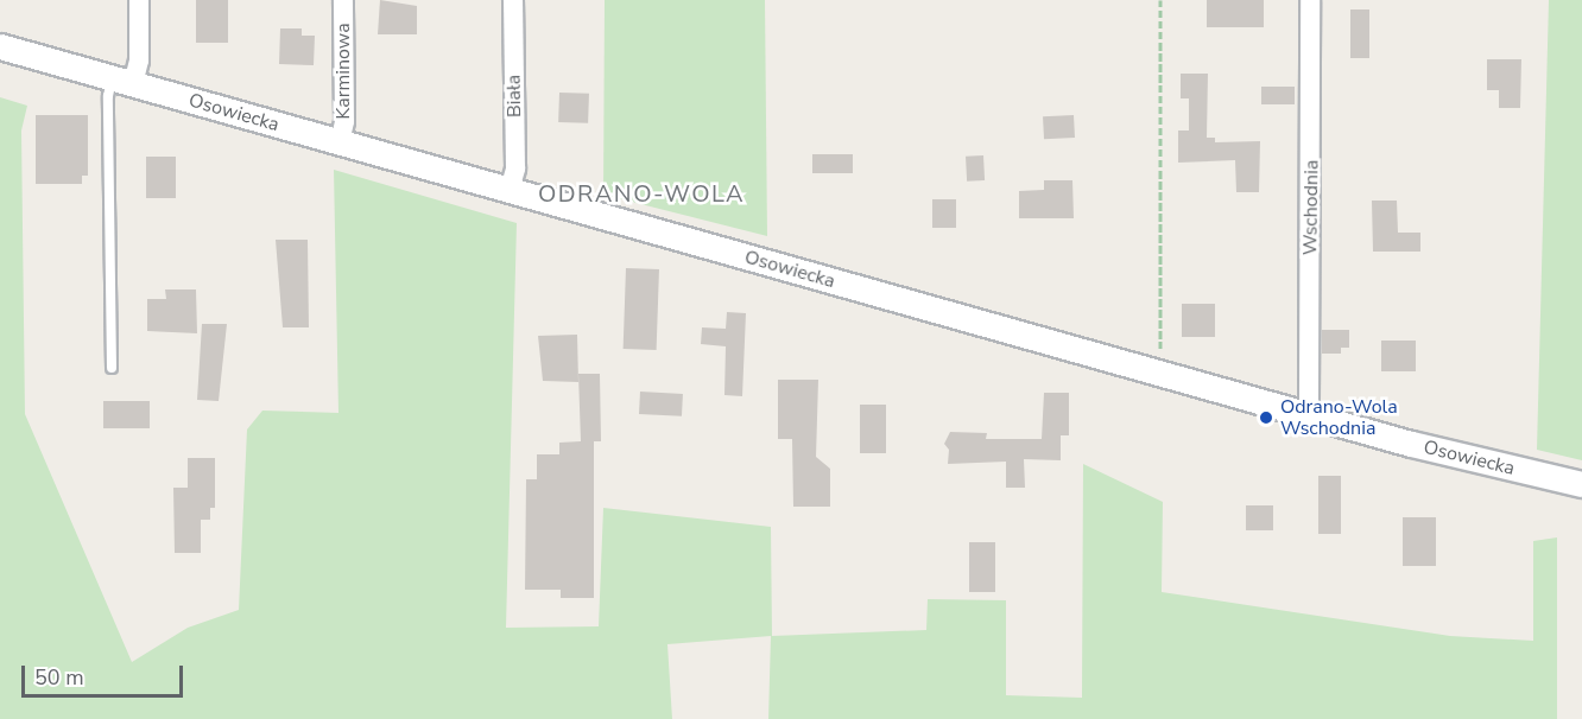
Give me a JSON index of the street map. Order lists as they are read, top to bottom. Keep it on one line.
{"streets":{"street":["Karminowa","Biała","Osowiecka","Wschodnia"]},"crossings":[["Karminowa","Osowiecka"],["Biała","Osowiecka"],["Osowiecka","Wschodnia"]],"districts":["ODRANO-WOLA"],"places":["Odrano-Wola Wschodnia"],"scale_bar":"50 m"}
